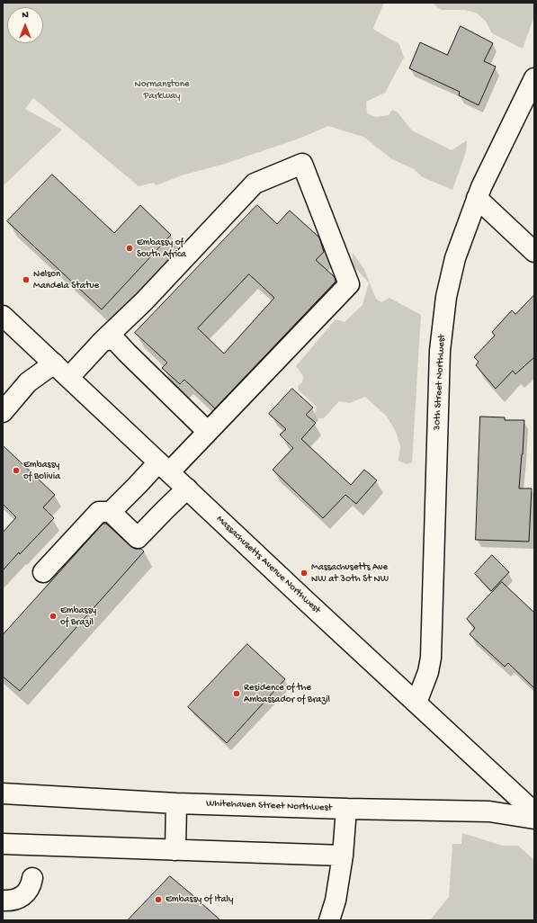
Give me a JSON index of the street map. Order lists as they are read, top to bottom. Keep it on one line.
{"streets":{"street":["30th Street Northwest","Massachusetts Avenue Northwest","Whitehaven Street Northwest"]},"crossings":[["30th Street Northwest","Massachusetts Avenue Northwest"]],"parks":["Normanstone Parkway"],"places":["Embassy of South Africa","Nelson Mandela Statue","Embassy of Bolivia","Massachusetts Ave NW at 30th St NW","Embassy of Brazil","Residence of the Ambassador of Brazil","Embassy of Italy"],"north":"top"}
